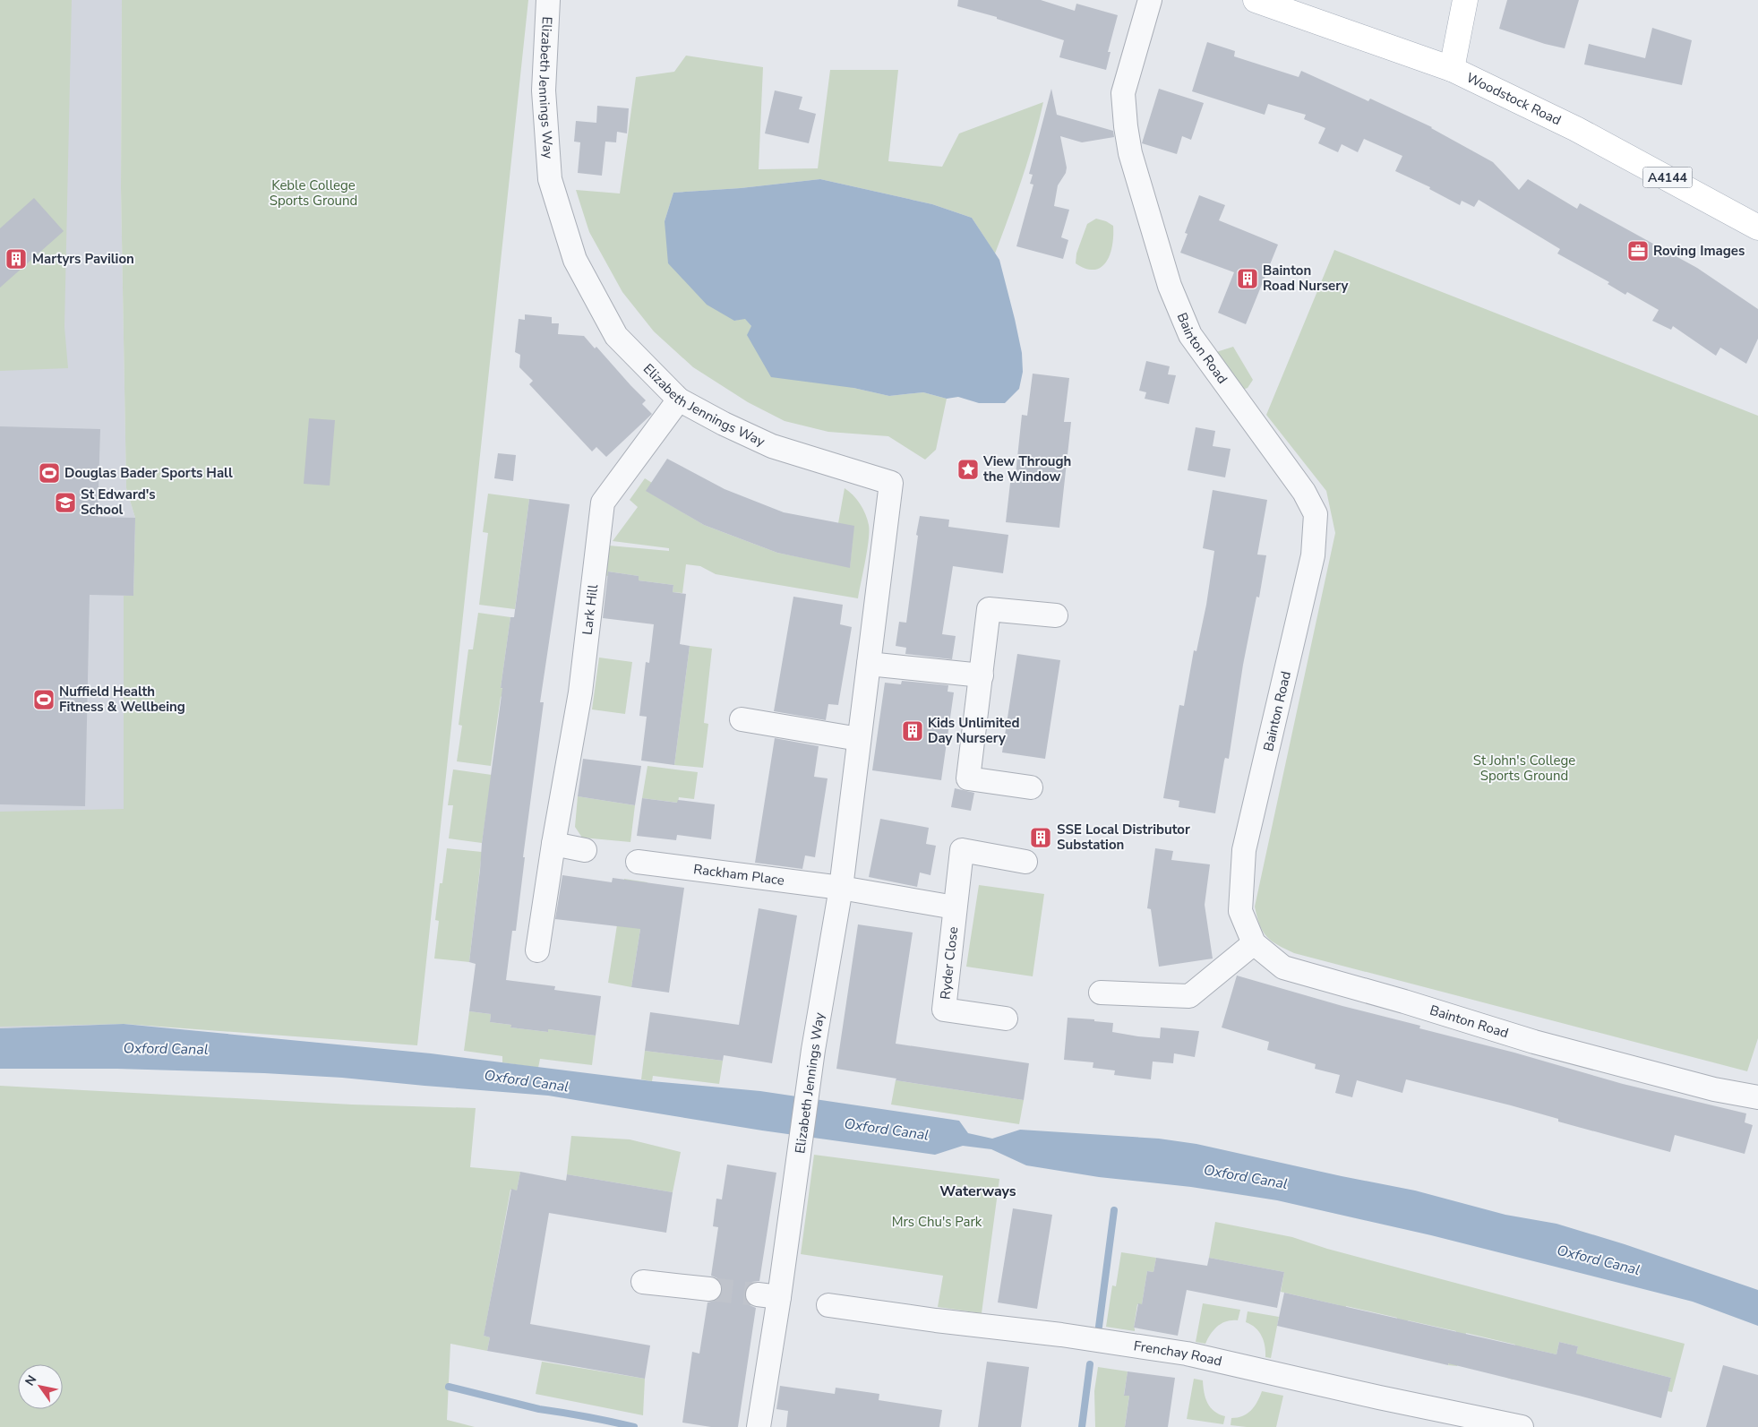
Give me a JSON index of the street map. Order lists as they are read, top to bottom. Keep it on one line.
{"streets":{"main road":["Woodstock Road","A4144"],"street":["Elizabeth Jennings Way","Bainton Road","Lark Hill","Rackham Place","Ryder Close","Frenchay Road"]},"crossings":[["Elizabeth Jennings Way","Lark Hill"],["Elizabeth Jennings Way","Rackham Place"],["Elizabeth Jennings Way","Ryder Close"],["Rackham Place","Ryder Close"]],"districts":["Waterways"],"water":["Oxford Canal"],"parks":["Keble College Sports Ground","St John's College Sports Ground","Mrs Chu's Park"],"places":{"office":["Roving Images"],"building":["Martyrs Pavilion","Bainton Road Nursery","Kids Unlimited Day Nursery","SSE Local Distributor Substation"],"place":["View Through the Window"],"sports":["Douglas Bader Sports Hall","Nuffield Health Fitness & Wellbeing"],"school or university":["St Edward's School"]},"north":"top left"}
